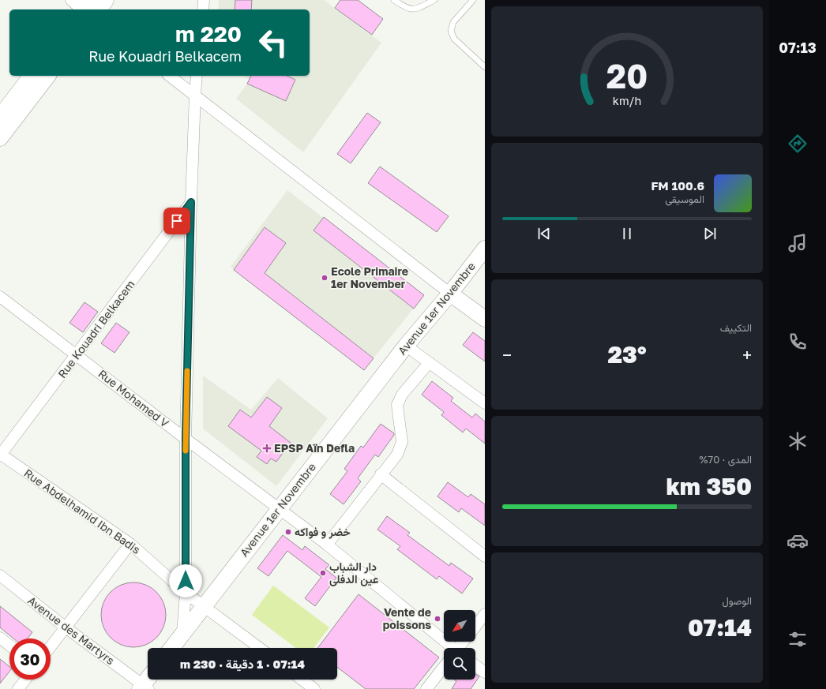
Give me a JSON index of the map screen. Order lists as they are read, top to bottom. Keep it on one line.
{"streets":{"main road":["Avenue 1er Novembre"],"street":["Rue Kouadri Belkacem","Rue Mohamed V","Rue Abdelhamid Ibn Badis","Avenue des Martyrs"]},"crossings":[["Avenue 1er Novembre","Rue Mohamed V"],["Avenue 1er Novembre","Rue Abdelhamid Ibn Badis"],["Rue Kouadri Belkacem","Rue Mohamed V"],["Rue Kouadri Belkacem","Rue Abdelhamid Ibn Badis"]],"places":{"other":["Ecole Primaire 1er November","خضر و فواكه","دار الشباب عين الدفلى","Vente de poissons"],"health":["EPSP Aïn Defla"]},"north":"bottom left","page":{"tabs":"07:13","turn":["220 m","Rue Kouadri Belkacem"],"song":["100.6 FM","الموسيقى"],"tile":["التكييف",["المدى · 70%","350 km"],["الوصول","07:14"]],"heat":["−","23°","+"],"limit":"30","trip":"07:14 · 1 دقيقة · 230 m","gauge":["20","km/h"]}}
